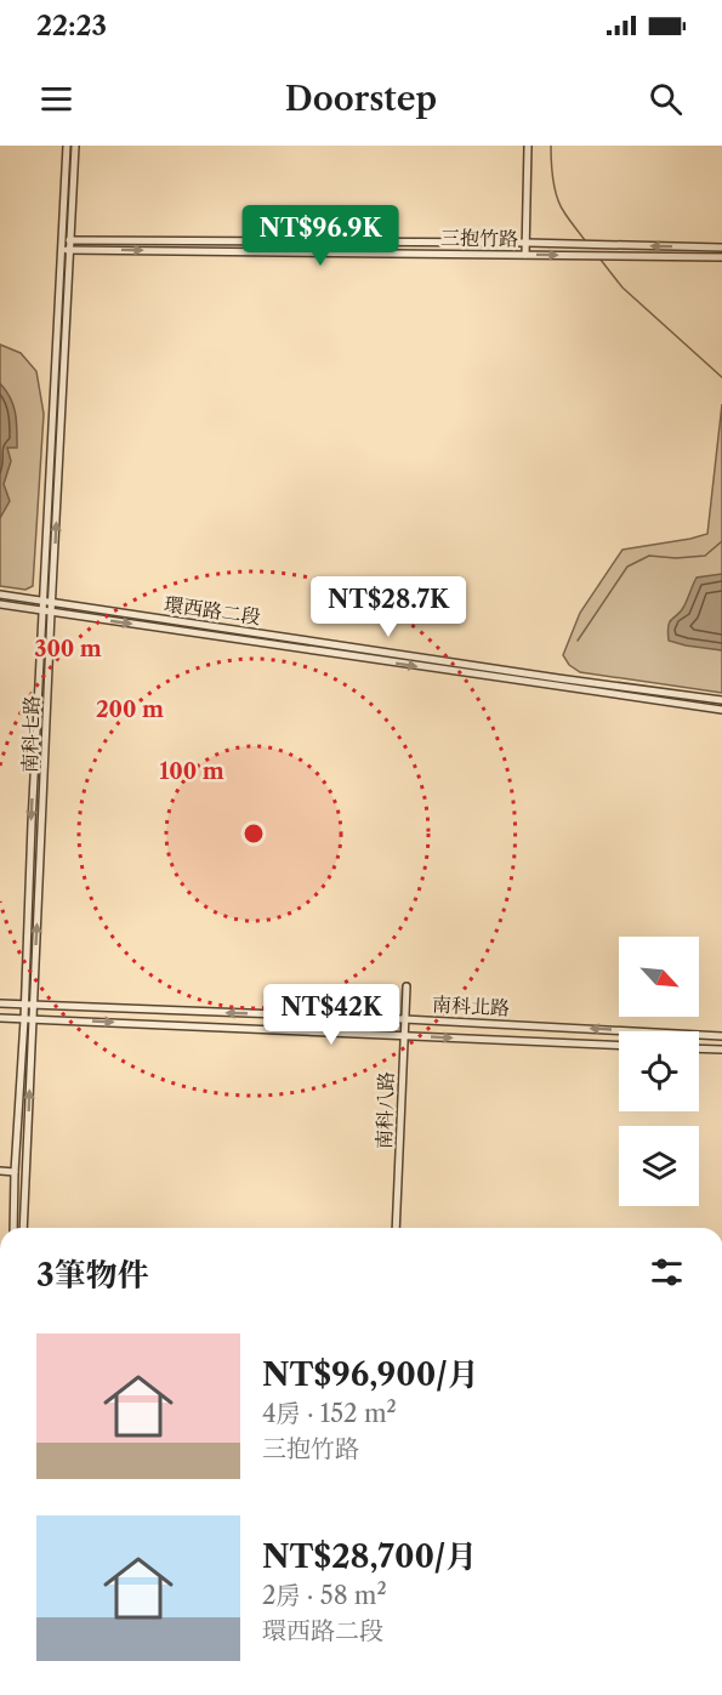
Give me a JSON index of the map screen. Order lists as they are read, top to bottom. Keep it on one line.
{"streets":{"street":["三抱竹路","環西路二段","南科七路","南科北路","南科八路"]},"crossings":[["三抱竹路","南科七路"],["環西路二段","南科七路"],["南科七路","南科北路"],["南科北路","南科八路"]],"north":"bottom right","page":{"status":"22:23","header":"Doorstep","price":["NT$96.9K","NT$28.7K","NT$42K"],"heading":"3筆物件","list":[{"name":"NT$96,900/月","note":"4房 · 152 m² · 三抱竹路"},{"name":"NT$28,700/月","note":"2房 · 58 m² · 環西路二段"}]},"rings":["300 m","200 m","100 m"]}
